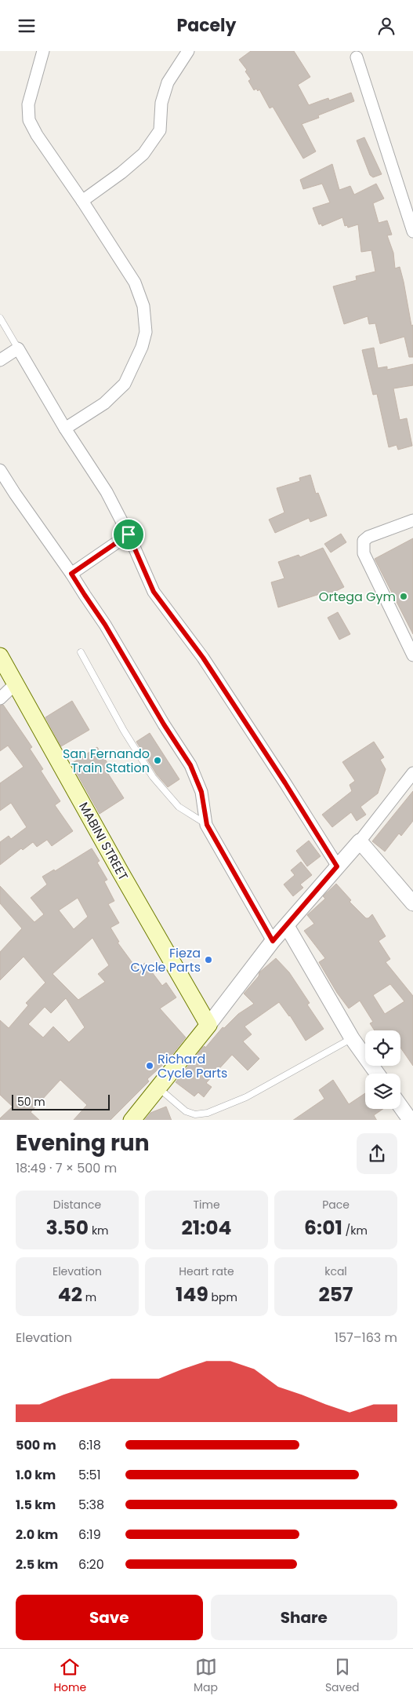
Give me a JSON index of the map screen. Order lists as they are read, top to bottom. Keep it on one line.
{"streets":{"main road":["MABINI STREET"]},"places":["Ortega Gym","San Fernando Train Station","Fieza Cycle Parts","Richard Cycle Parts"],"scale_bar":"50 m","page":{"header":"Pacely","scale":"50 m","heading":["Evening run","18:49 · 7 × 500 m"],"stats":[["Distance","3.50 km"],["Time","21:04"],["Pace","6:01 /km"],["Elevation","42 m"],["Heart rate","149 bpm"],["kcal","257"]],"chart":["Elevation","157–163 m"],"list":[{"name":"500 m","note":"6:18"},{"name":"1.0 km","note":"5:51"},{"name":"1.5 km","note":"5:38"},{"name":"2.0 km","note":"6:19"},{"name":"2.5 km","note":"6:20"}],"buttons":["Save","Share"],"tabs":["Home","Map","Saved"]}}
